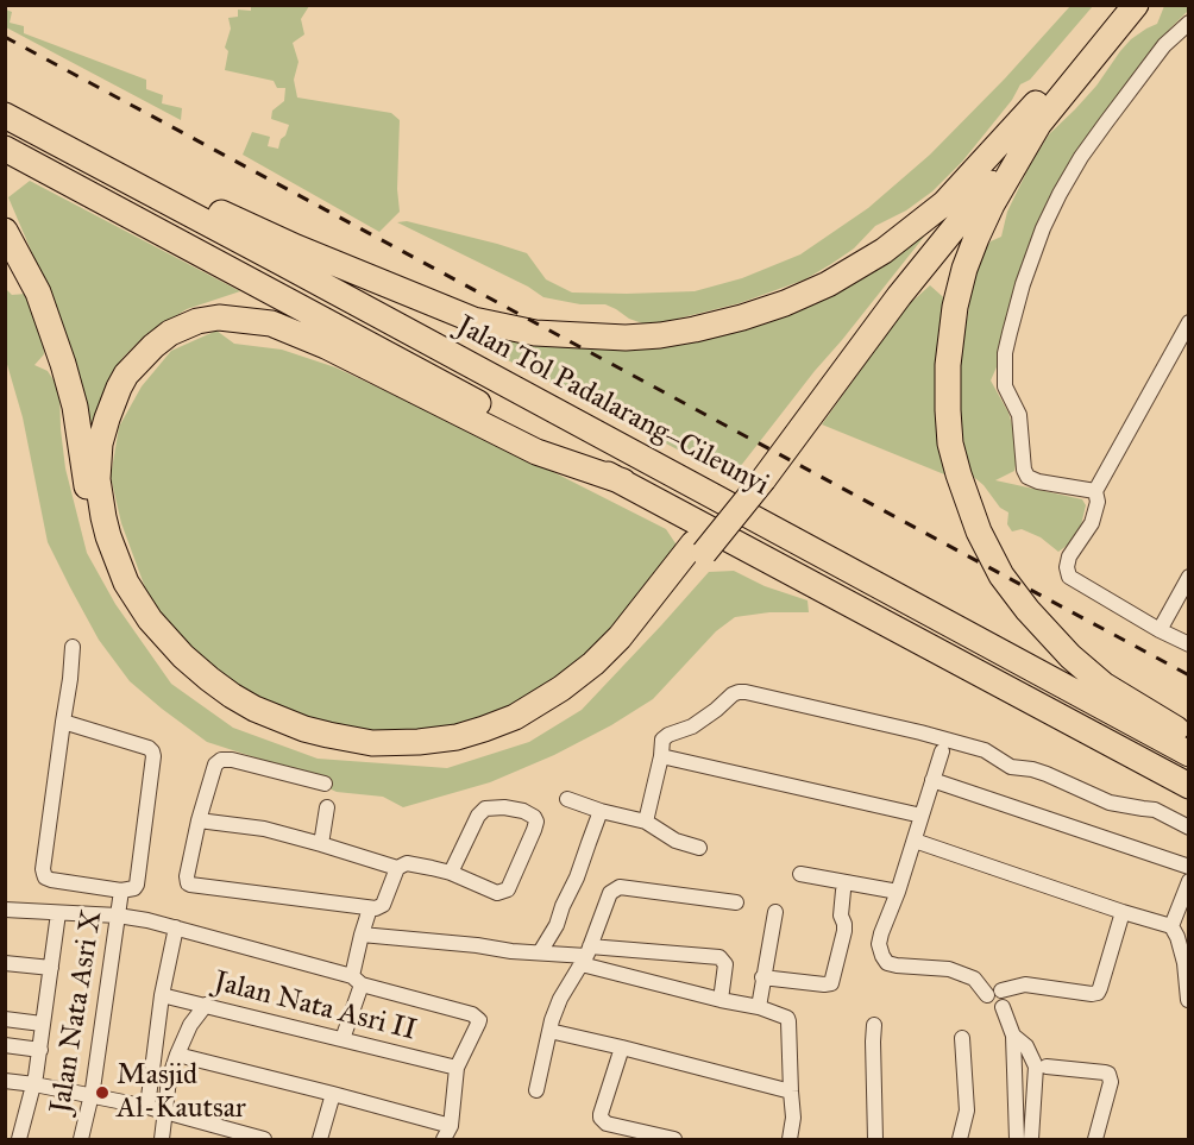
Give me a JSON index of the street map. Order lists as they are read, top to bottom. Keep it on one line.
{"streets":{"highway":["Jalan Tol Padalarang–Cileunyi"],"street":["Jalan Nata Asri II","Jalan Nata Asri X"]},"places":["Masjid Al-Kautsar"]}
